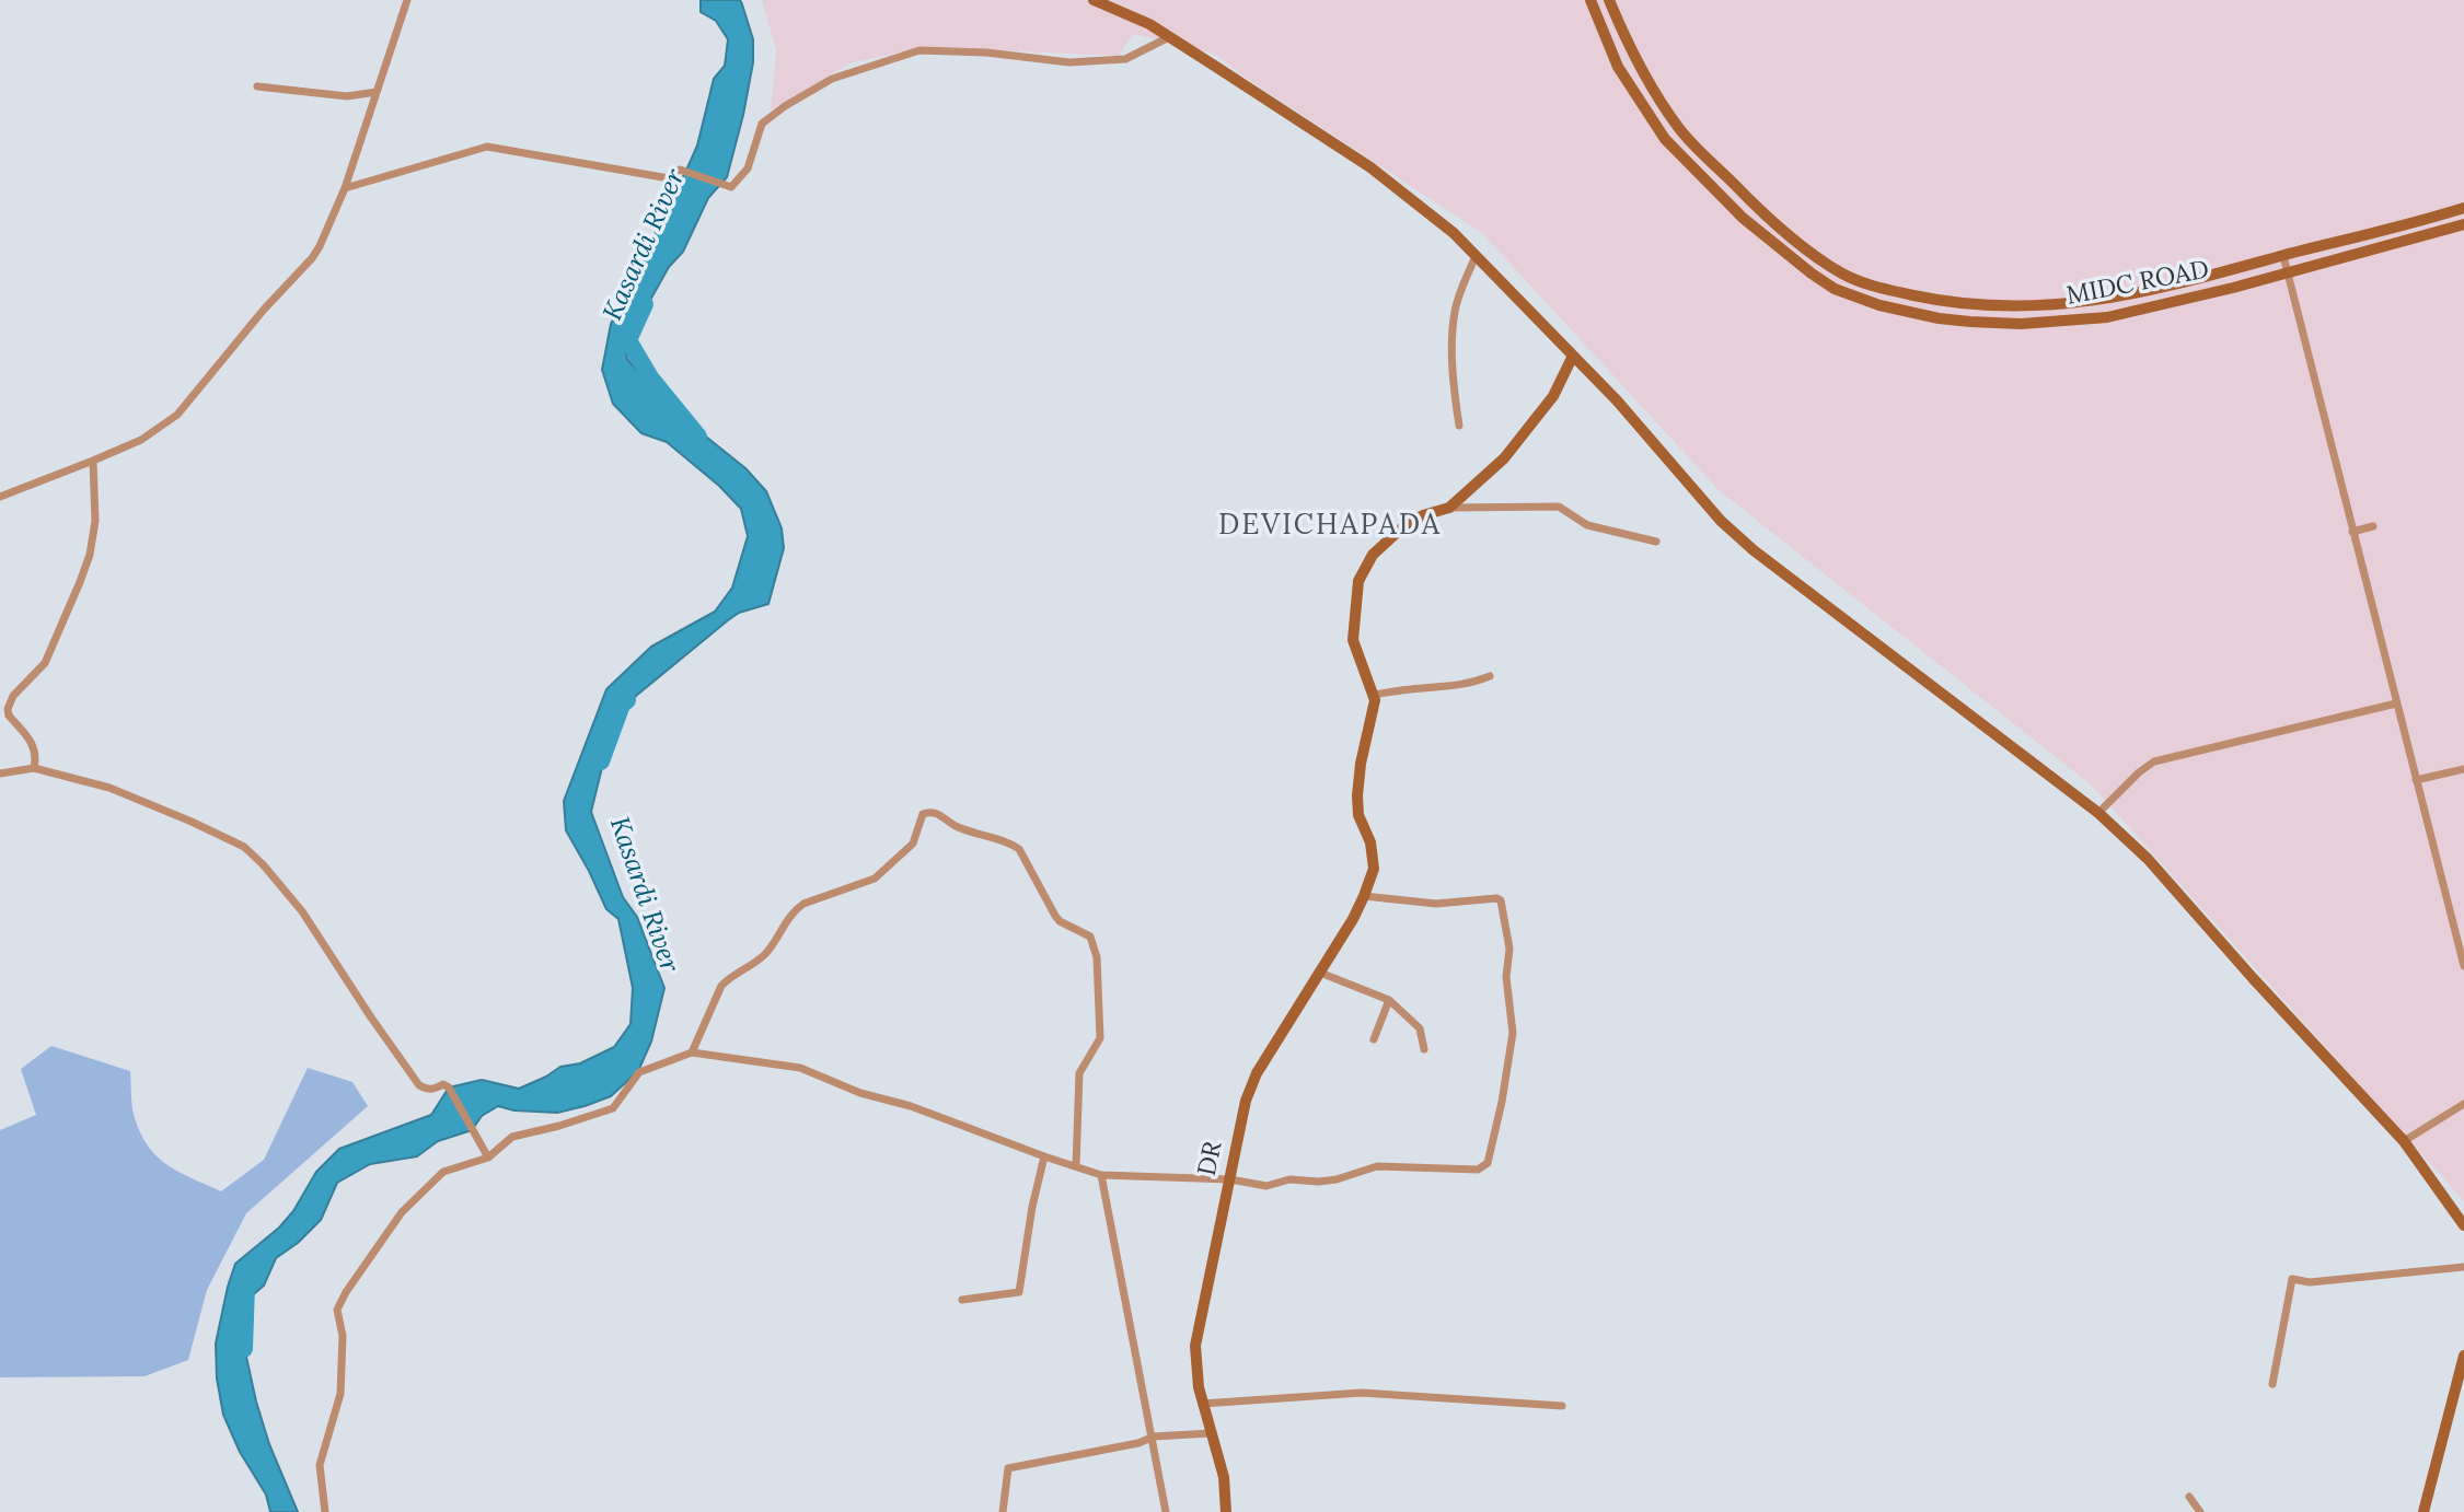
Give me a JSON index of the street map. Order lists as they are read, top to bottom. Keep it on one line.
{"streets":{"main road":["MIDC ROAD","DR"]},"districts":["DEVICHAPADA"],"water":["Kasardi River"]}
